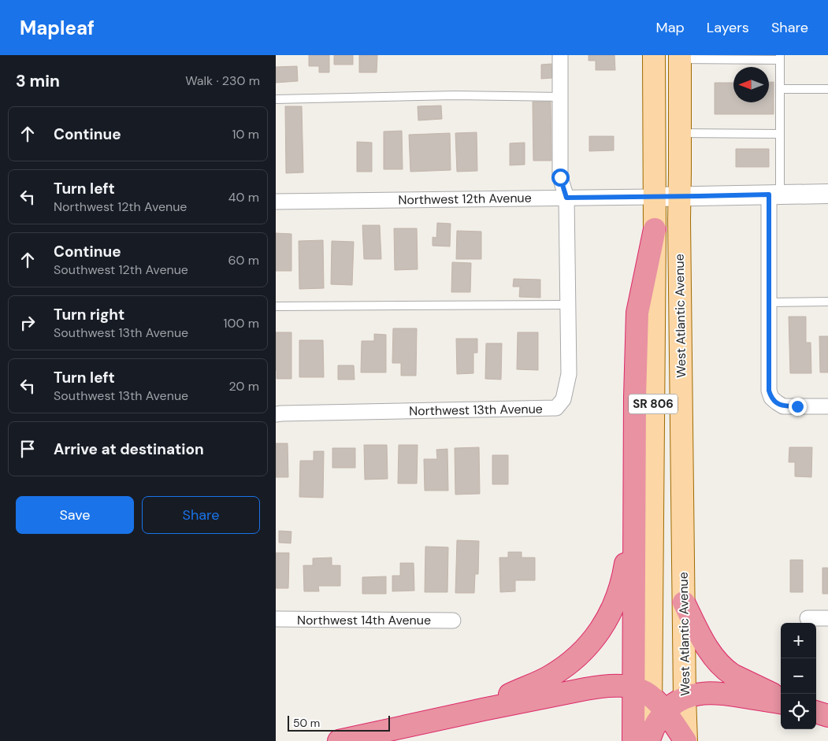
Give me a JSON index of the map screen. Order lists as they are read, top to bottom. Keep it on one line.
{"streets":{"main road":["West Atlantic Avenue","SR 806"],"street":["Northwest 12th Avenue","Northwest 13th Avenue","Northwest 14th Avenue"]},"crossings":[["Northwest 12th Avenue","West Atlantic Avenue"],["Northwest 12th Avenue","Northwest 13th Avenue"]],"scale_bar":"50 m","north":"left","page":{"header":"Mapleaf","nav":["Map","Layers","Share"],"heading":["3 min","Walk · 230 m"],"list":[["Continue","10 m"],["Turn left","Northwest 12th Avenue","40 m"],["Continue","Southwest 12th Avenue","60 m"],["Turn right","Southwest 13th Avenue","100 m"],["Turn left","Southwest 13th Avenue","20 m"],"Arrive at destination"],"buttons":["Save","Share"],"map_buttons":["+","−"],"scale":"50 m"}}
